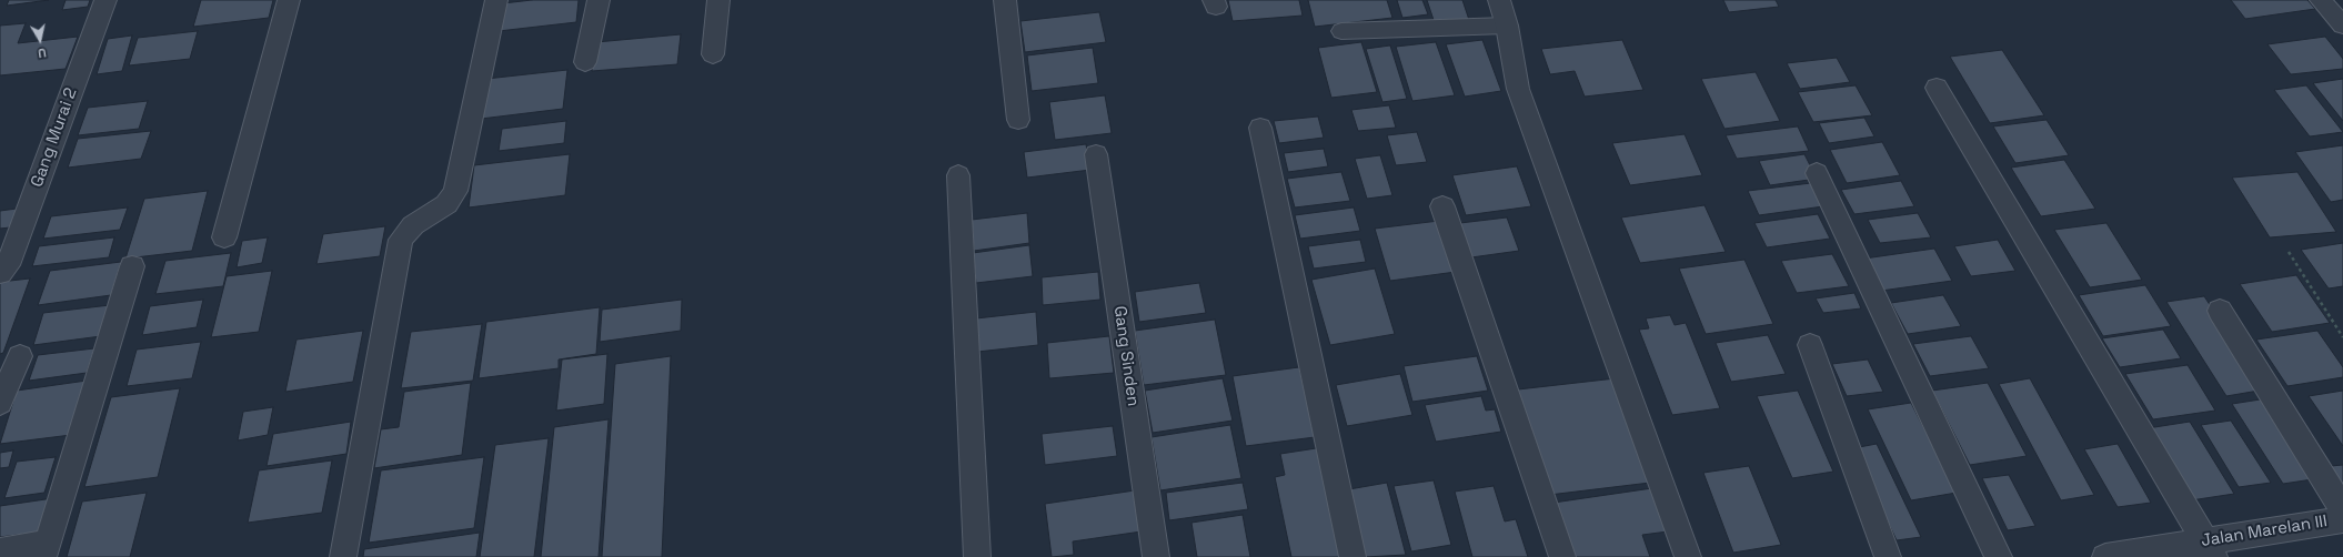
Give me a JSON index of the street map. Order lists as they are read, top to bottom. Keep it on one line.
{"streets":{"street":["Gang Murai 2","Gang Sinden","Jalan Marelan III"]},"north":"bottom"}
